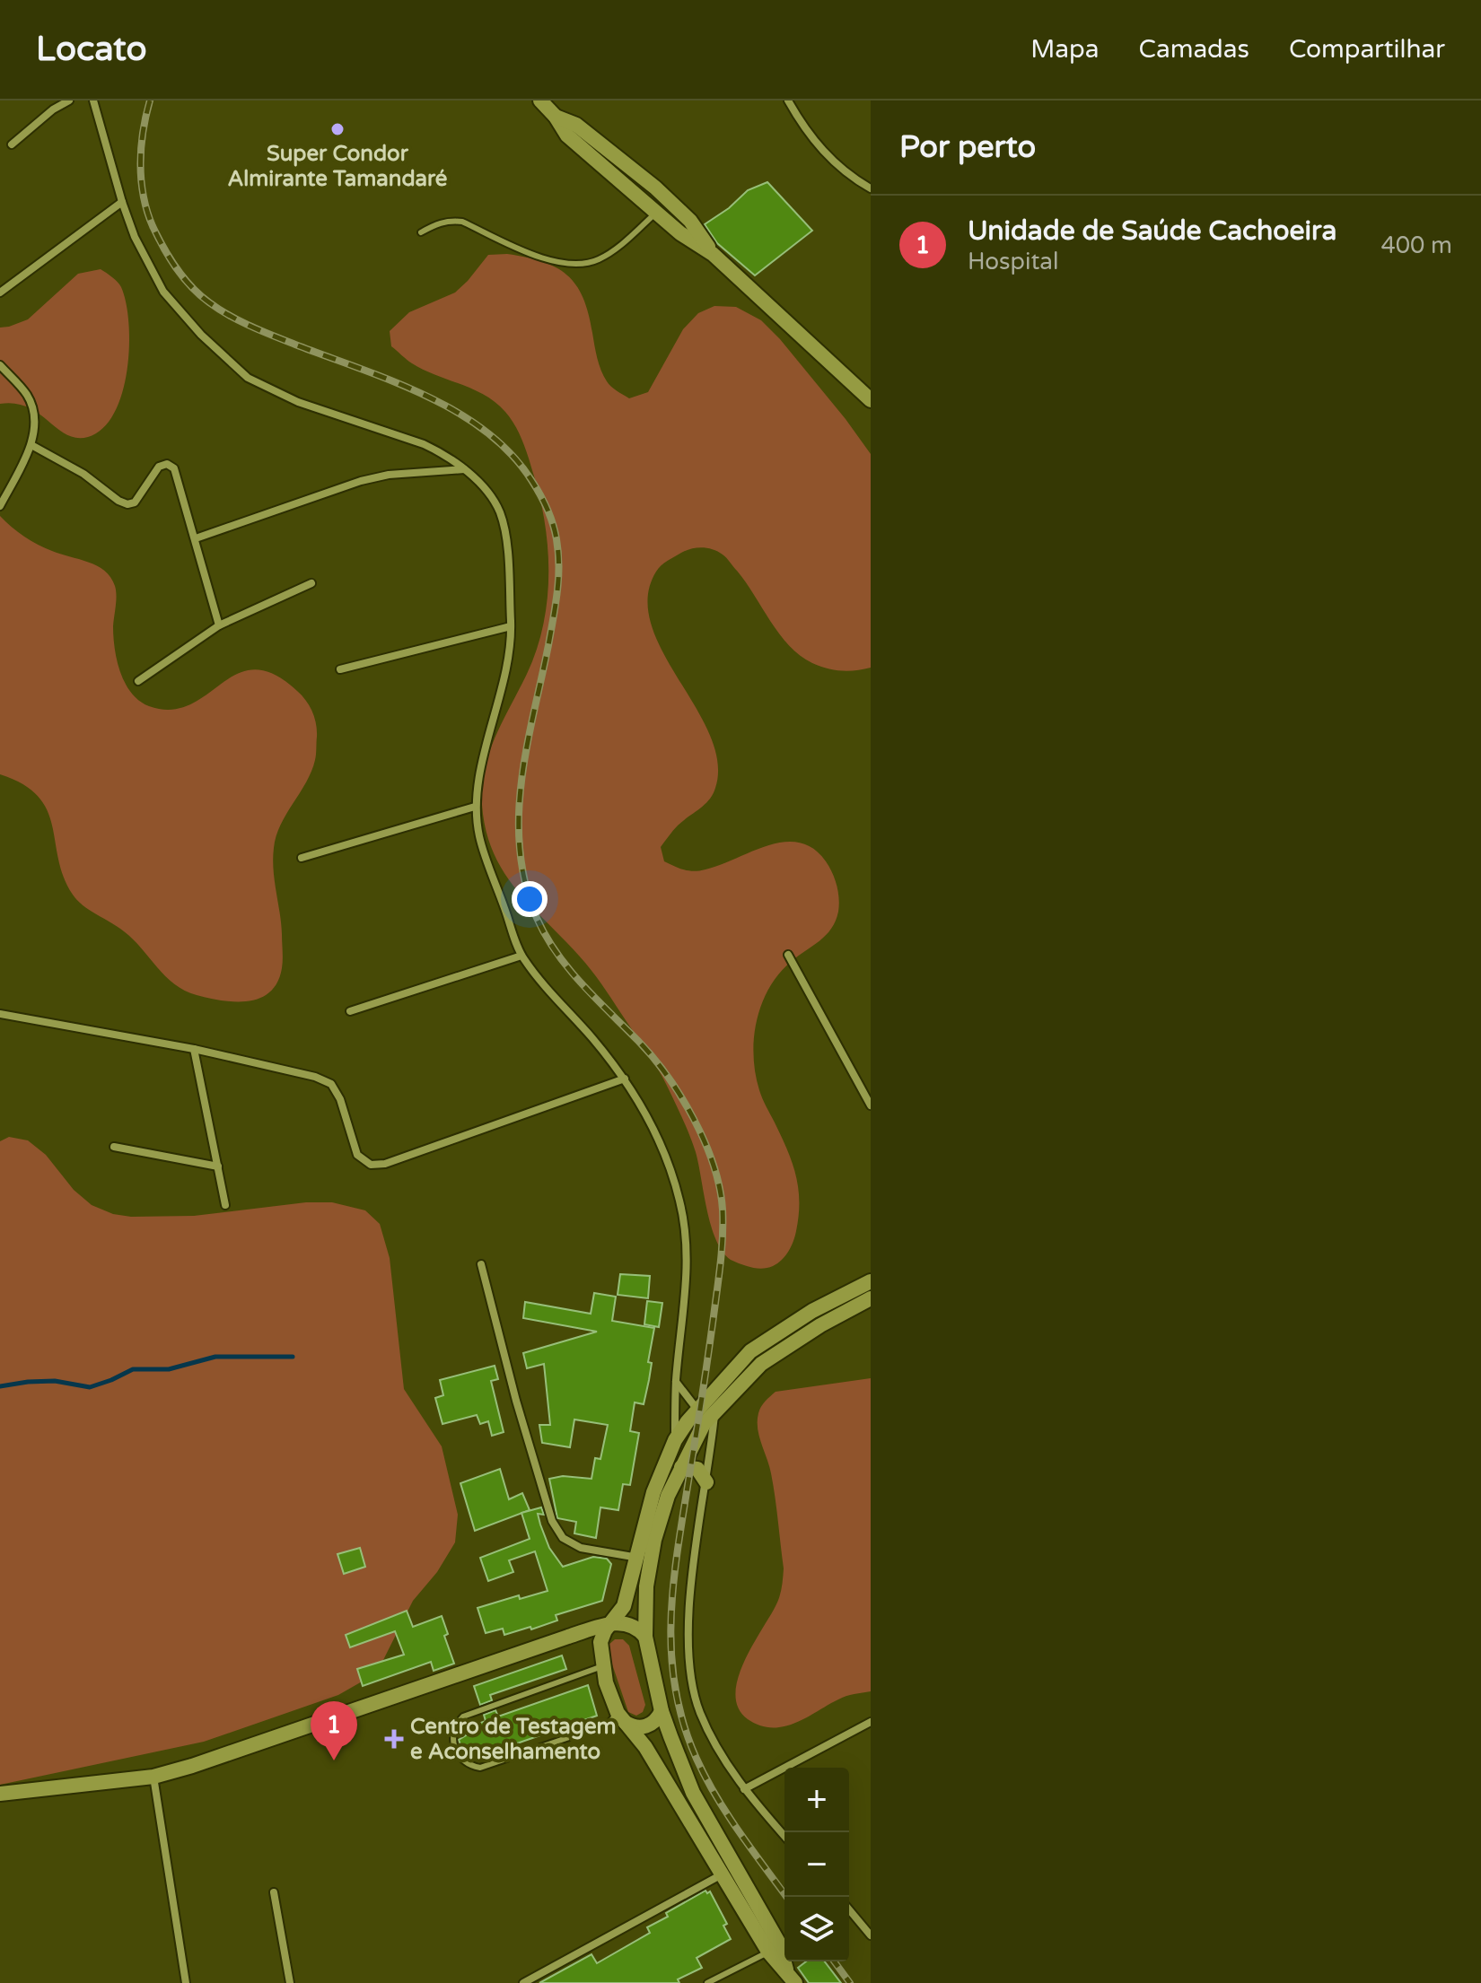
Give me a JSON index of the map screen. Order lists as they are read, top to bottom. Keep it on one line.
{"places":{"other":["Super Condor Almirante Tamandaré"],"health":["Centro de Testagem e Aconselhamento"]},"page":{"header":"Locato","nav":["Mapa","Camadas","Compartilhar"],"heading":"Por perto","list":[{"mark":"1","name":"Unidade de Saúde Cachoeira","note":"Hospital","value":"400 m"}],"pins":"1","map_buttons":["+","−"]}}
